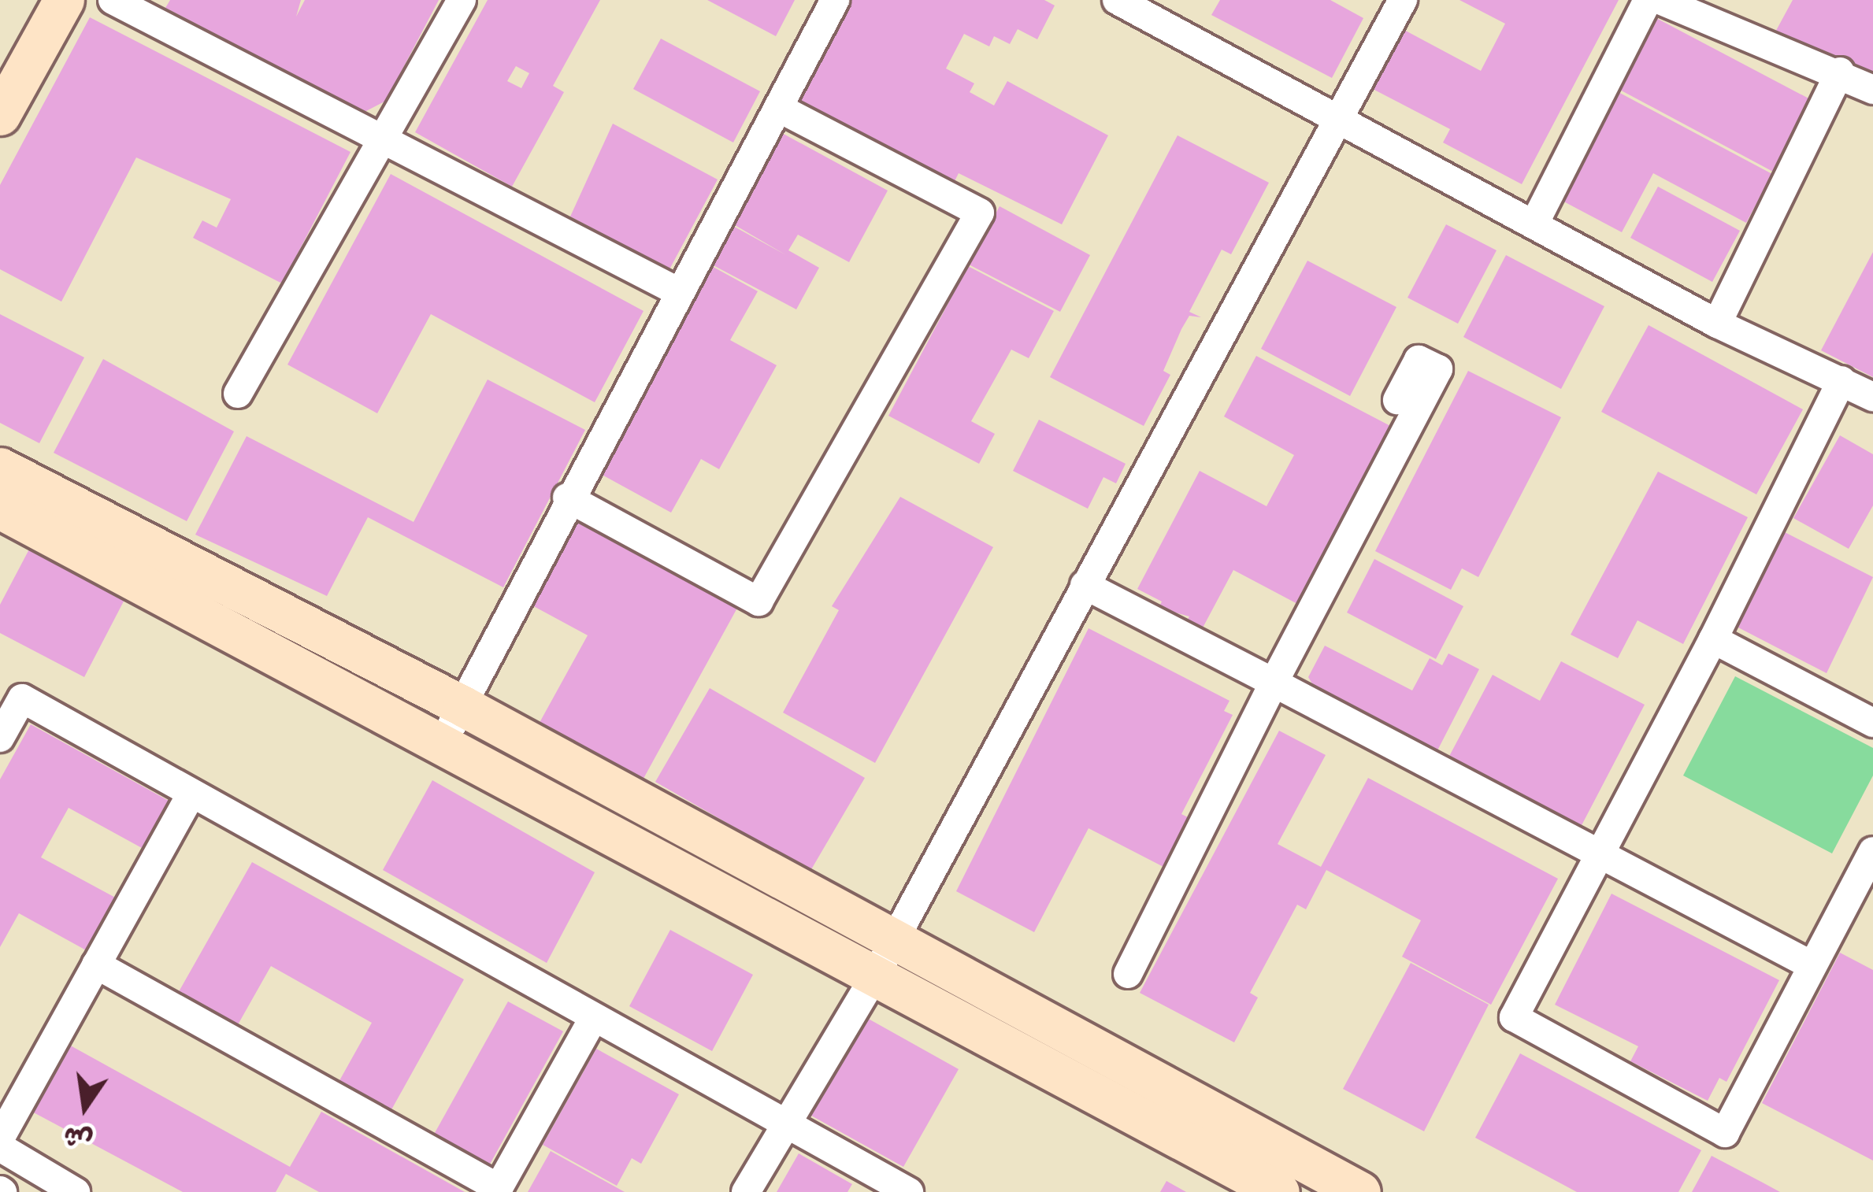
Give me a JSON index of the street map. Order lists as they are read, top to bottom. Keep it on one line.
{"north":"bottom"}
